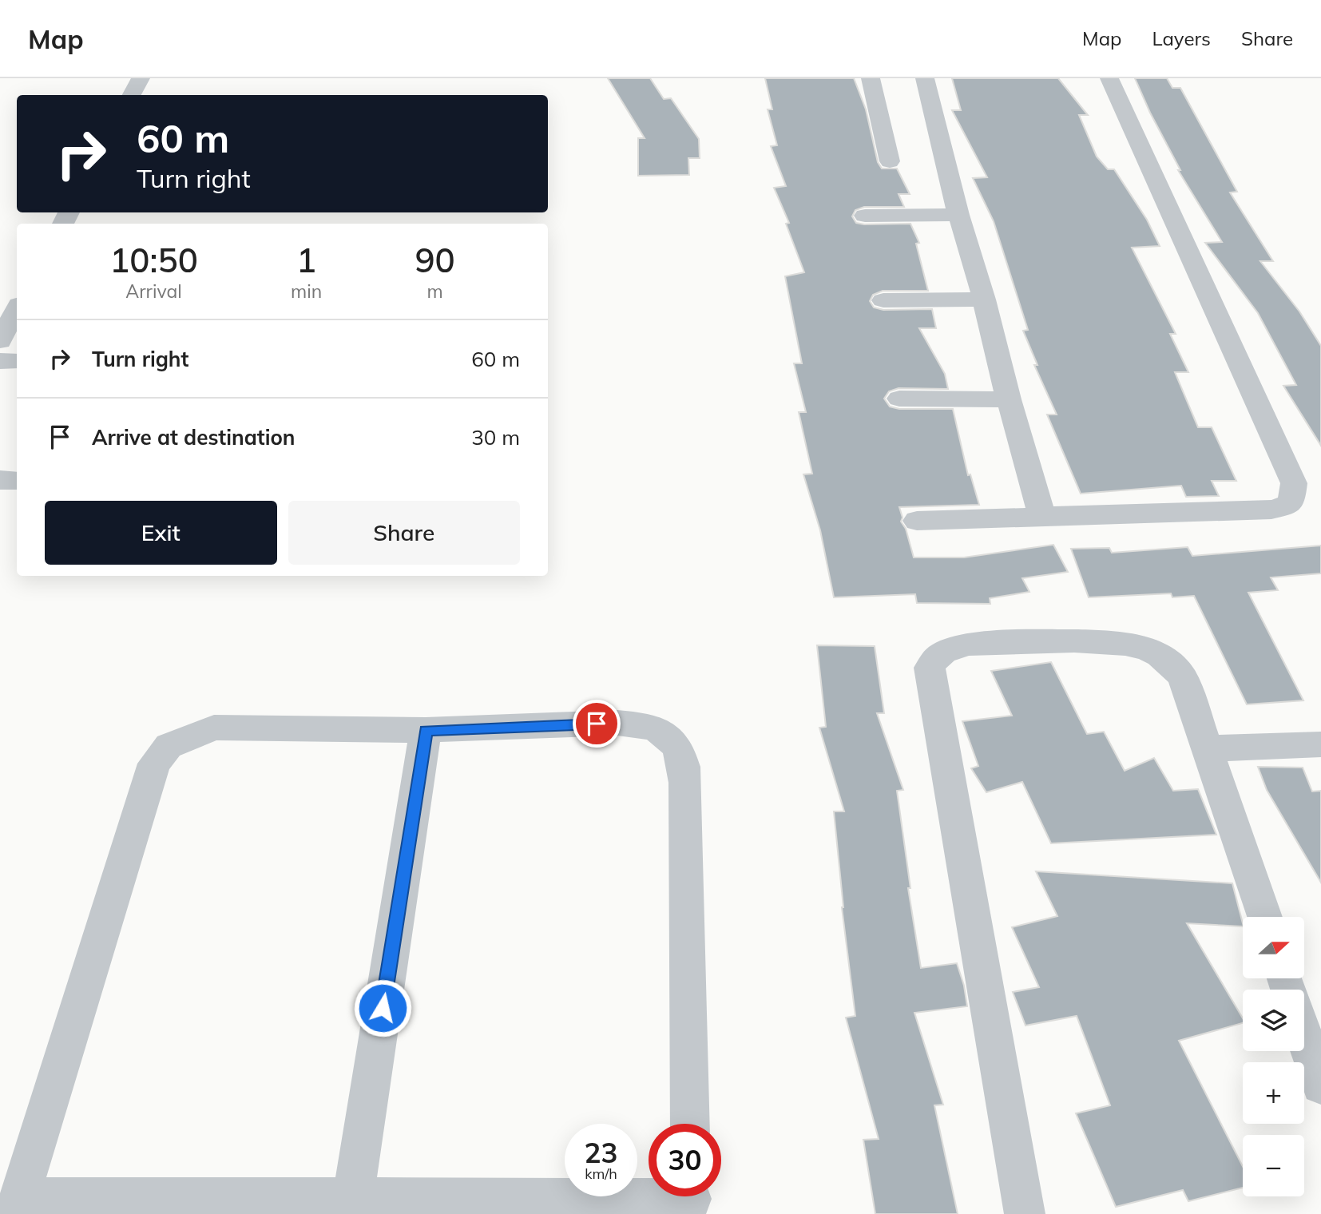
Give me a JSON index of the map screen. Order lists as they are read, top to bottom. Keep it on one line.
{"north":"right","page":{"header":"Map","nav":["Map","Layers","Share"],"turn":["60 m","Turn right"],"eta":["10:50","Arrival","1","min","90","m"],"list":[{"name":"Turn right","value":"60 m"},{"name":"Arrive at destination","value":"30 m"}],"buttons":["Exit","Share"],"map_buttons":["+","−"],"speed":"23 km/h","limit":"30"}}
